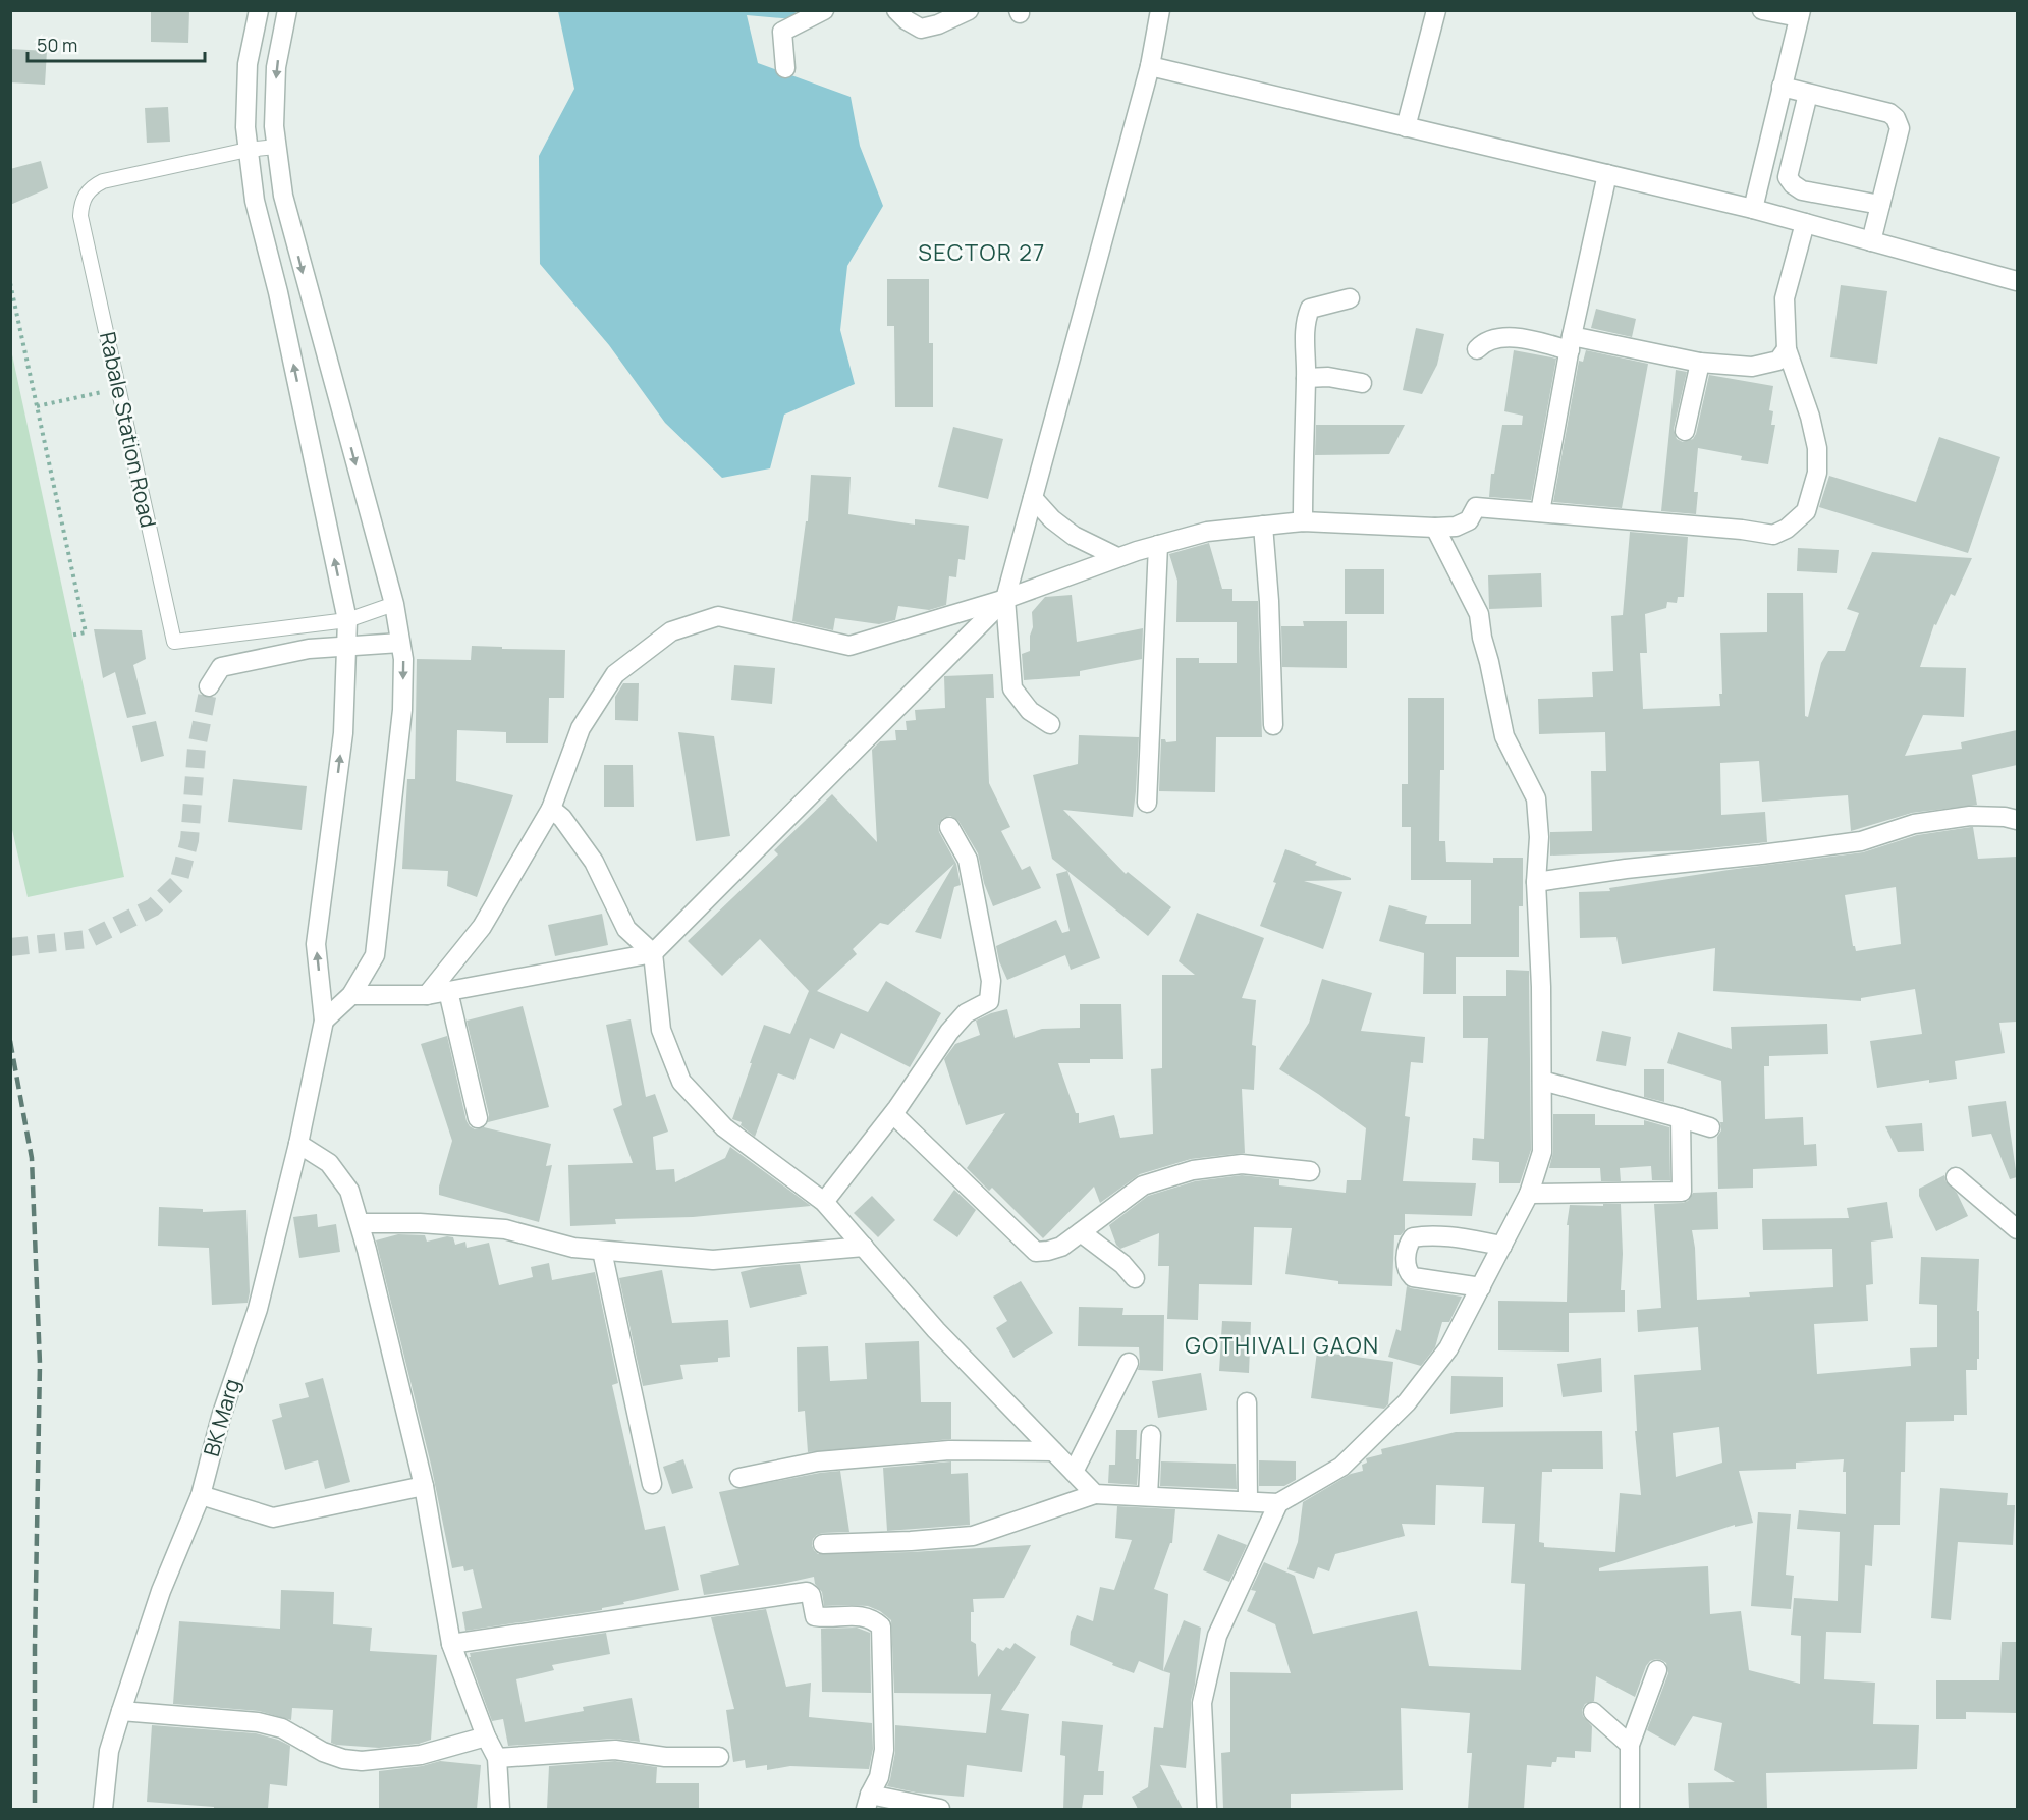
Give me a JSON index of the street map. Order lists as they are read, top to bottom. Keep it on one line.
{"streets":{"street":["BK Marg"],"lane":["Rabale Station Road"]},"crossings":[["Rabale Station Road","BK Marg"]],"districts":["SECTOR 27","GOTHIVALI GAON"],"scale_bar":"50 m"}
